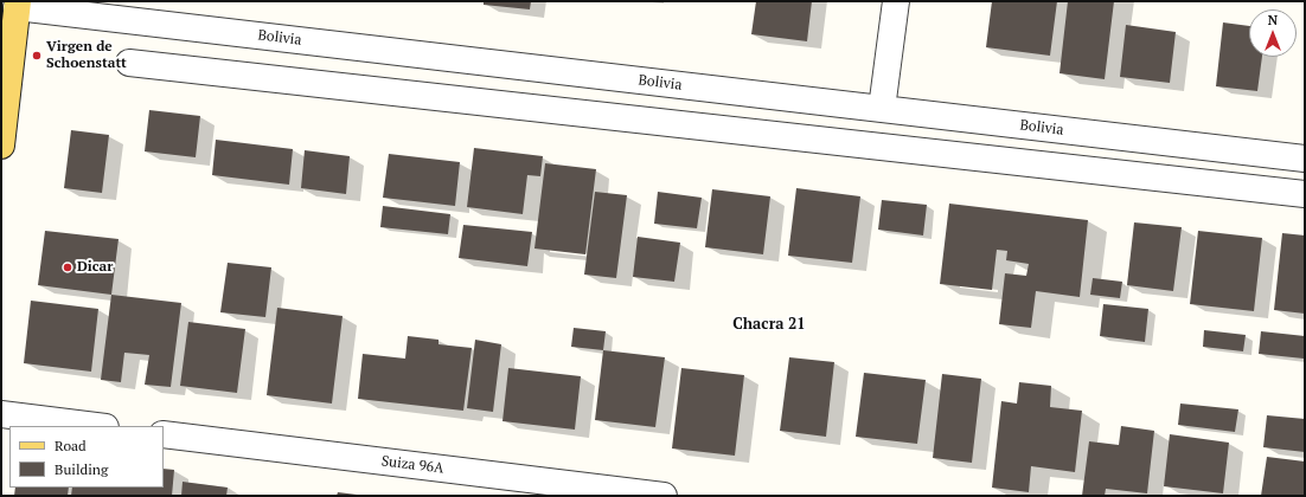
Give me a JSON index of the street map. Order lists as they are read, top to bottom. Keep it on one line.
{"streets":{"street":["Bolivia","Suiza 96A"]},"districts":["Chacra 21"],"places":["Virgen de Schoenstatt","Dicar"],"legend":["Road","Building"],"north":"top"}
